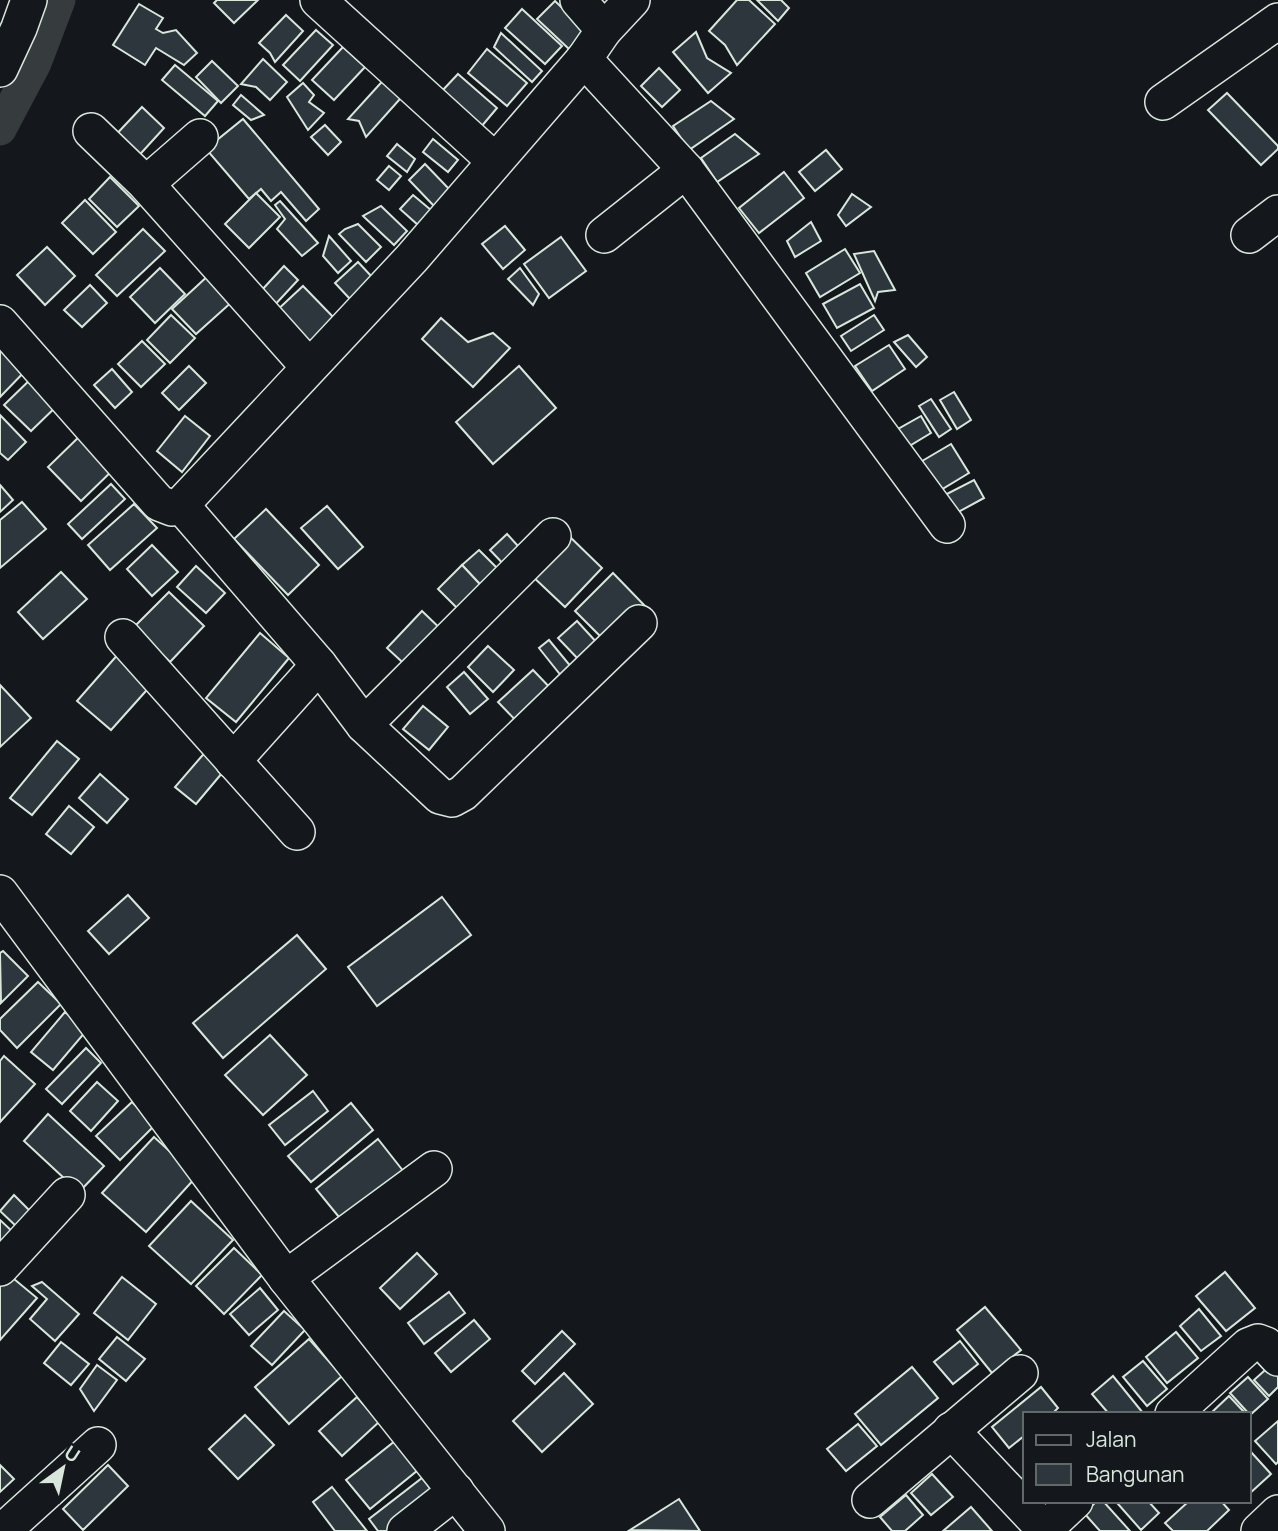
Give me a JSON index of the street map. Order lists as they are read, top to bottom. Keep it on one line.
{"legend":["Jalan","Bangunan"],"north":"top right"}
